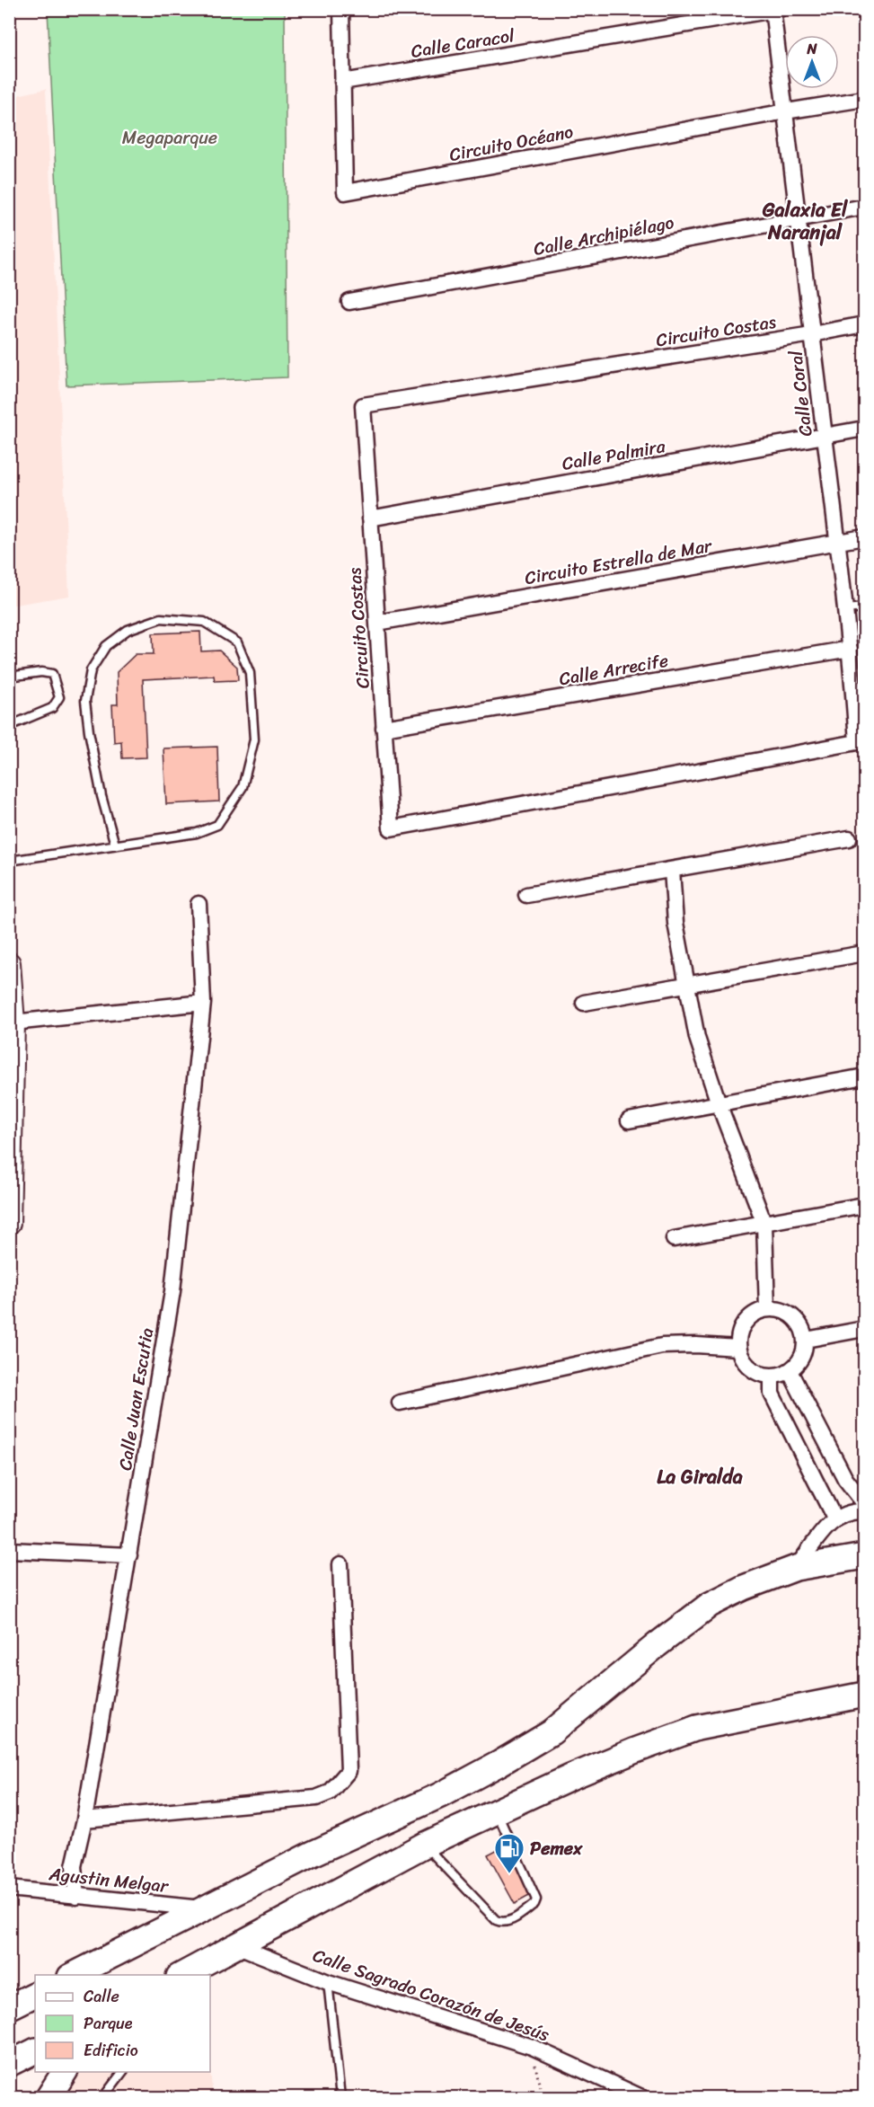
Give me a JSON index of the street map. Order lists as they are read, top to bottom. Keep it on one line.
{"streets":{"street":["Calle Caracol","Circuito Océano","Calle Archipiélago","Circuito Costas","Calle Coral","Calle Palmira","Circuito Estrella de Mar","Calle Arrecife","Calle Juan Escutia","Agustin Melgar","Calle Sagrado Corazón de Jesús"]},"crossings":[["Calle Caracol","Circuito Océano"],["Calle Caracol","Calle Coral"],["Circuito Océano","Calle Coral"],["Calle Archipiélago","Calle Coral"],["Circuito Costas","Calle Coral"],["Circuito Costas","Calle Palmira"],["Circuito Costas","Circuito Estrella de Mar"],["Circuito Costas","Calle Arrecife"],["Calle Coral","Calle Palmira"],["Calle Coral","Circuito Estrella de Mar"],["Calle Coral","Calle Arrecife"],["Calle Juan Escutia","Agustin Melgar"]],"districts":["Galaxia El Naranjal","La Giralda"],"parks":["Megaparque"],"places":{"fuel station":["Pemex"]},"legend":["Calle","Parque","Edificio"],"north":"top"}
